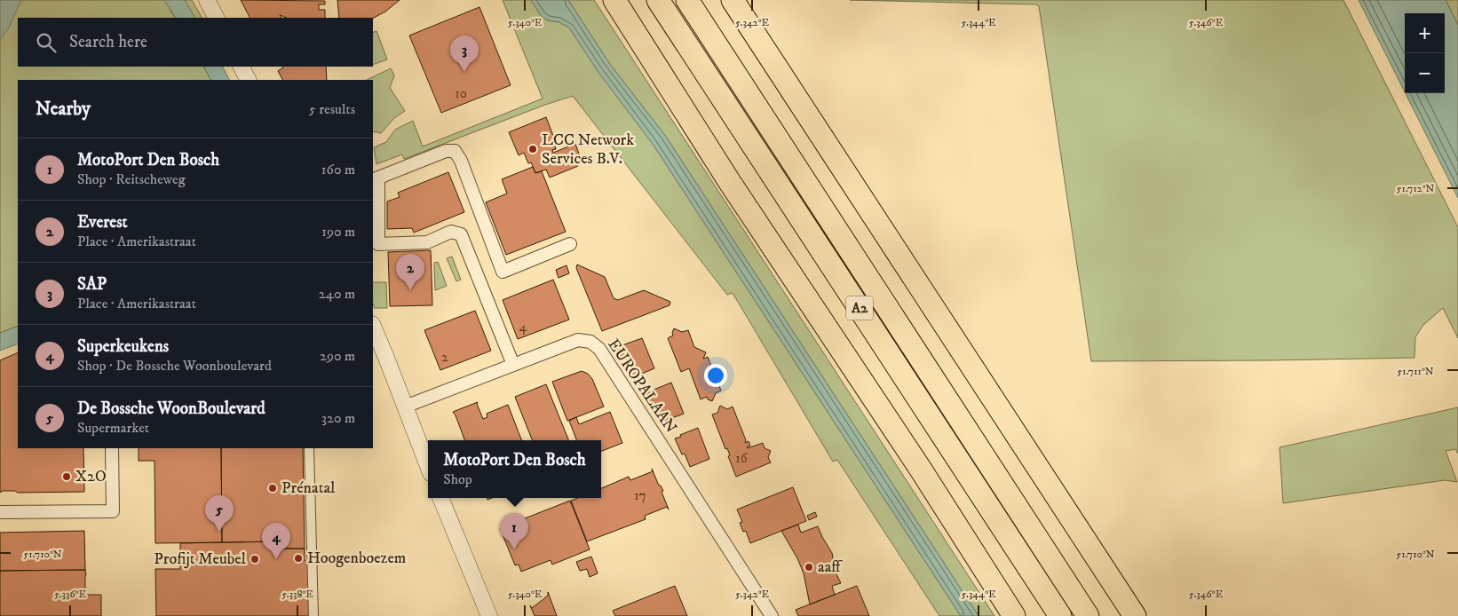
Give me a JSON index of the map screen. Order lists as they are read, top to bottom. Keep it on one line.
{"streets":{"highway":["A2"],"street":["EUROPALAAN"]},"places":["LCC Network Services B.V.","X2O","Prénatal","Hoogenboezem","Profijt Meubel","aaff"],"house_numbers":["10","4","2","16","17"],"page":{"map_buttons":["+","−"],"search":"Search here","pins":["3","2","5","1","4"],"heading":["Nearby","5 results"],"list":[{"mark":"1","name":"MotoPort Den Bosch","note":"Shop · Reitscheweg","value":"160 m"},{"mark":"2","name":"Everest","note":"Place · Amerikastraat","value":"190 m"},{"mark":"3","name":"SAP","note":"Place · Amerikastraat","value":"240 m"},{"mark":"4","name":"Superkeukens","note":"Shop · De Bossche Woonboulevard","value":"290 m"},{"mark":"5","name":"De Bossche WoonBoulevard","note":"Supermarket","value":"320 m"}],"popup":["MotoPort Den Bosch","Shop"]},"coordinates":["5.340°E","5.342°E","5.344°E","5.346°E","51.712°N","51.711°N","51.710°N","5.336°E","5.338°E"]}
